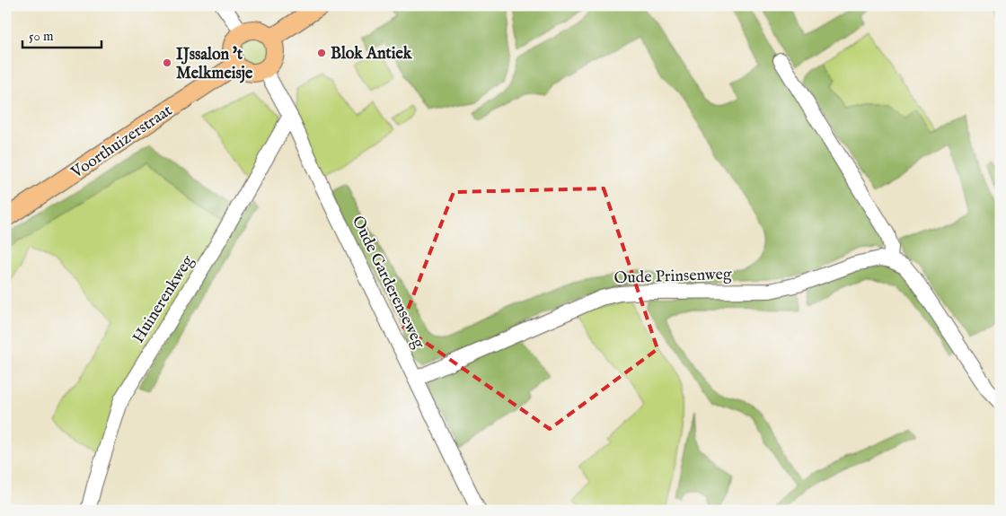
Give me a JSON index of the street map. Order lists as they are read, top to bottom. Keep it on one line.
{"streets":{"main road":["Voorthuizerstraat"],"street":["Oude Prinsenweg","Oude Garderenseweg","Huinerenkweg"]},"crossings":[["Voorthuizerstraat","Oude Garderenseweg"],["Oude Prinsenweg","Oude Garderenseweg"],["Oude Garderenseweg","Huinerenkweg"]],"places":["Blok Antiek","IJssalon 't Melkmeisje"],"scale_bar":"50 m"}
